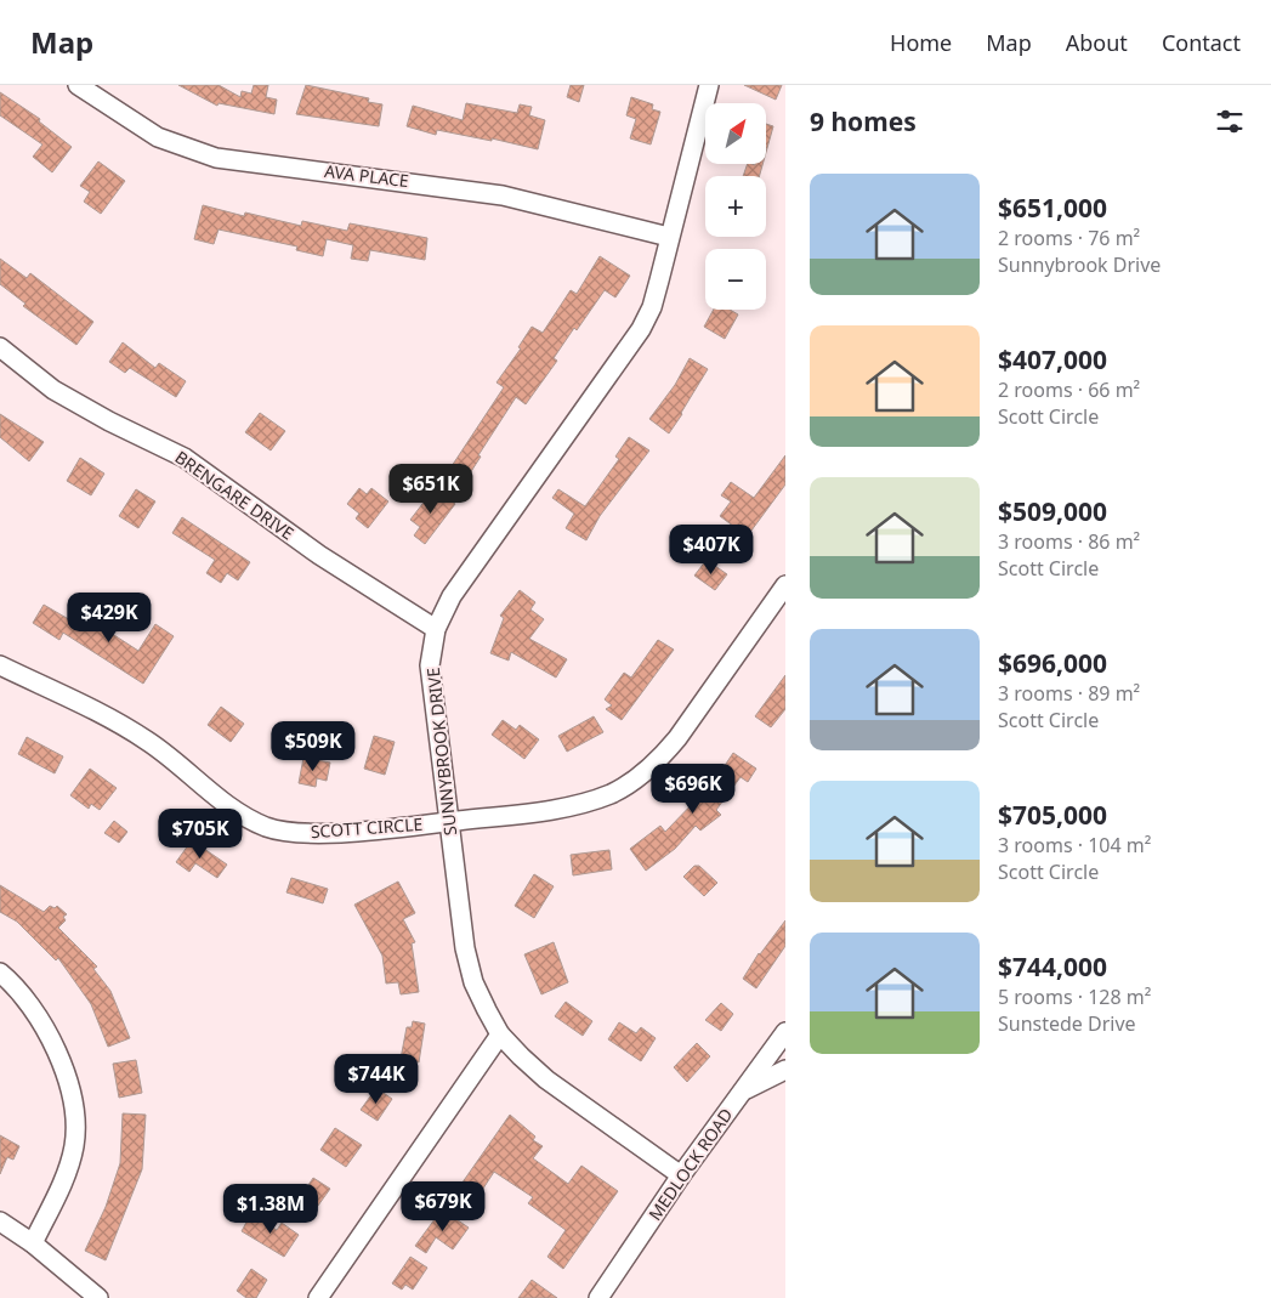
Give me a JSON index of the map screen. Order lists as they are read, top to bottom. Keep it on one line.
{"streets":{"street":["AVA PLACE","BRENGARE DRIVE","SUNNYBROOK DRIVE","SCOTT CIRCLE","MEDLOCK ROAD"]},"crossings":[["AVA PLACE","SUNNYBROOK DRIVE"],["BRENGARE DRIVE","SUNNYBROOK DRIVE"],["SUNNYBROOK DRIVE","SCOTT CIRCLE"],["SUNNYBROOK DRIVE","MEDLOCK ROAD"]],"north":"top right","page":{"header":"Map","nav":["Home","Map","About","Contact"],"heading":"9 homes","map_buttons":["+","−"],"list":[{"name":"$651,000","note":"2 rooms · 76 m² · Sunnybrook Drive"},{"name":"$407,000","note":"2 rooms · 66 m² · Scott Circle"},{"name":"$509,000","note":"3 rooms · 86 m² · Scott Circle"},{"name":"$696,000","note":"3 rooms · 89 m² · Scott Circle"},{"name":"$705,000","note":"3 rooms · 104 m² · Scott Circle"},{"name":"$744,000","note":"5 rooms · 128 m² · Sunstede Drive"}],"price":["$651K","$407K","$429K","$509K","$696K","$705K","$744K","$679K","$1.38M"]}}
